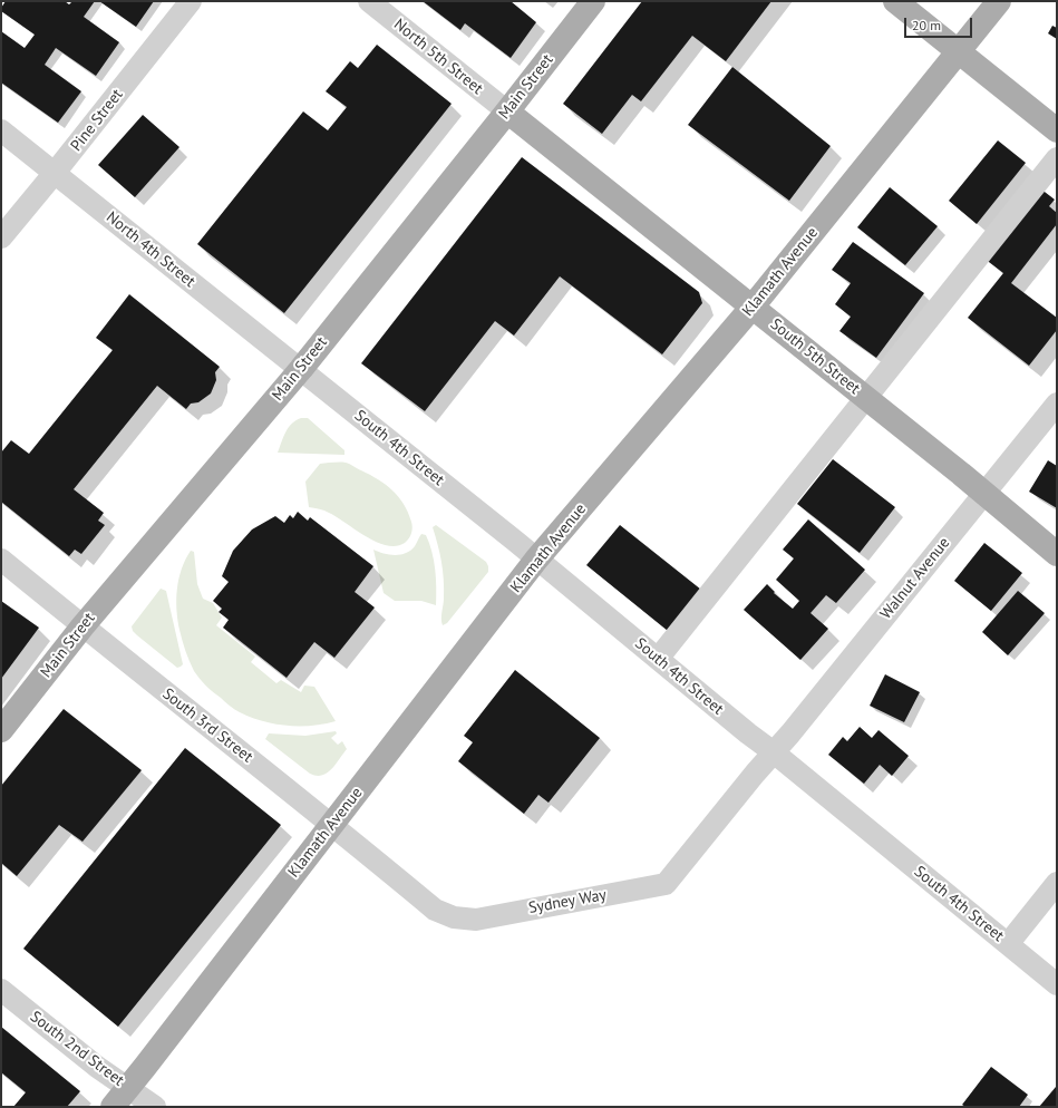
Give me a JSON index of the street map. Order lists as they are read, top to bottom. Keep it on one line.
{"streets":{"main road":["Main Street","Klamath Avenue","South 5th Street"],"street":["North 5th Street","Pine Street","North 4th Street","South 4th Street","Walnut Avenue","South 3rd Street","Sydney Way","South 2nd Street"]},"crossings":[["North 5th Street","Main Street"],["North 5th Street","South 5th Street"],["Main Street","North 4th Street"],["Main Street","South 5th Street"],["Main Street","South 4th Street"],["Main Street","South 3rd Street"],["Pine Street","North 4th Street"],["North 4th Street","South 4th Street"],["Klamath Avenue","South 5th Street"],["Klamath Avenue","South 4th Street"],["Klamath Avenue","South 3rd Street"],["Klamath Avenue","Sydney Way"],["Klamath Avenue","South 2nd Street"],["South 5th Street","Walnut Avenue"],["South 4th Street","Walnut Avenue"],["South 4th Street","Sydney Way"],["Walnut Avenue","Sydney Way"],["South 3rd Street","Sydney Way"]],"scale_bar":"20 m"}
